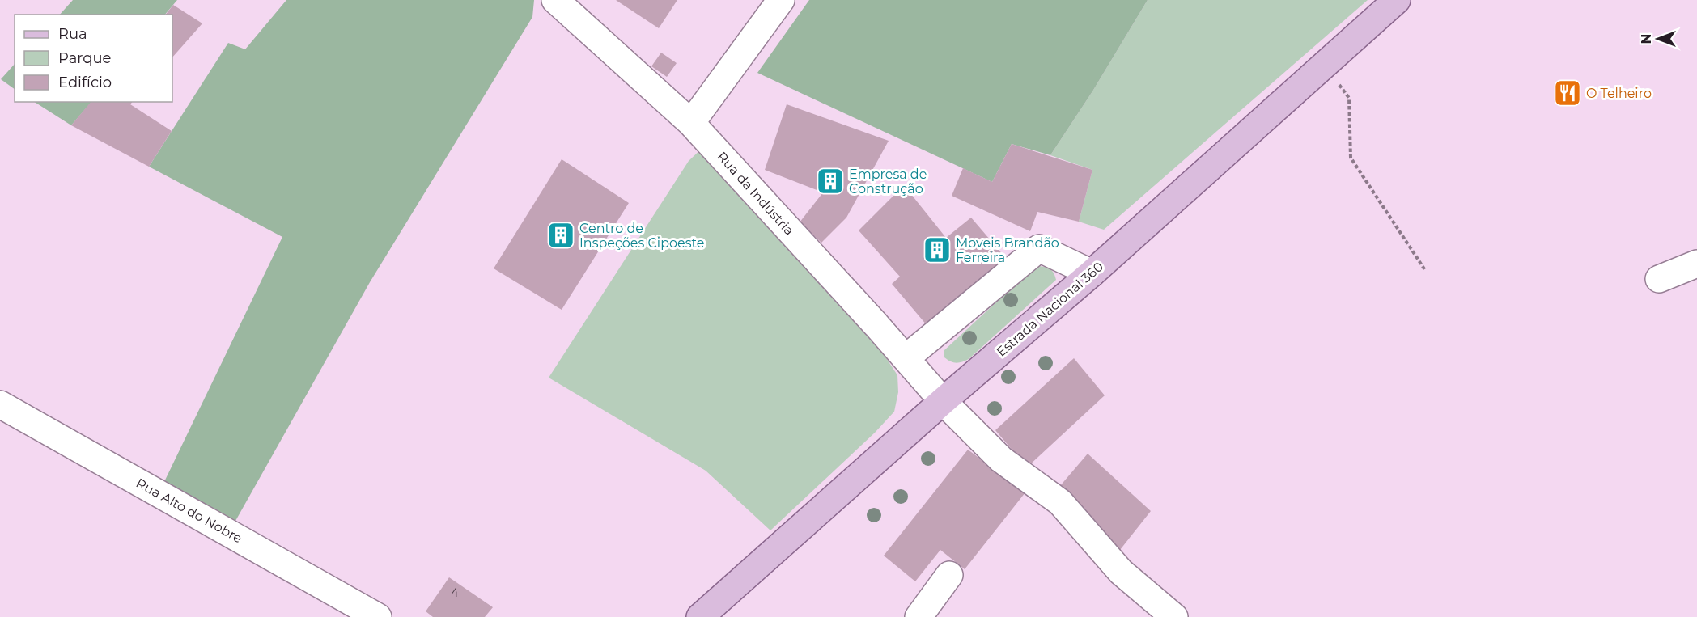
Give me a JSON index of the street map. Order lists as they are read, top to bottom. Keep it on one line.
{"streets":{"main road":["Estrada Nacional 360"],"street":["Rua da Indústria","Rua Alto do Nobre"]},"crossings":[["Rua da Indústria","Estrada Nacional 360"]],"places":{"restaurant":["O Telheiro"],"building":["Empresa de Construção","Centro de Inspeções Cipoeste","Moveis Brandão Ferreira"]},"house_numbers":["4"],"legend":["Rua","Parque","Edifício"],"north":"left"}
